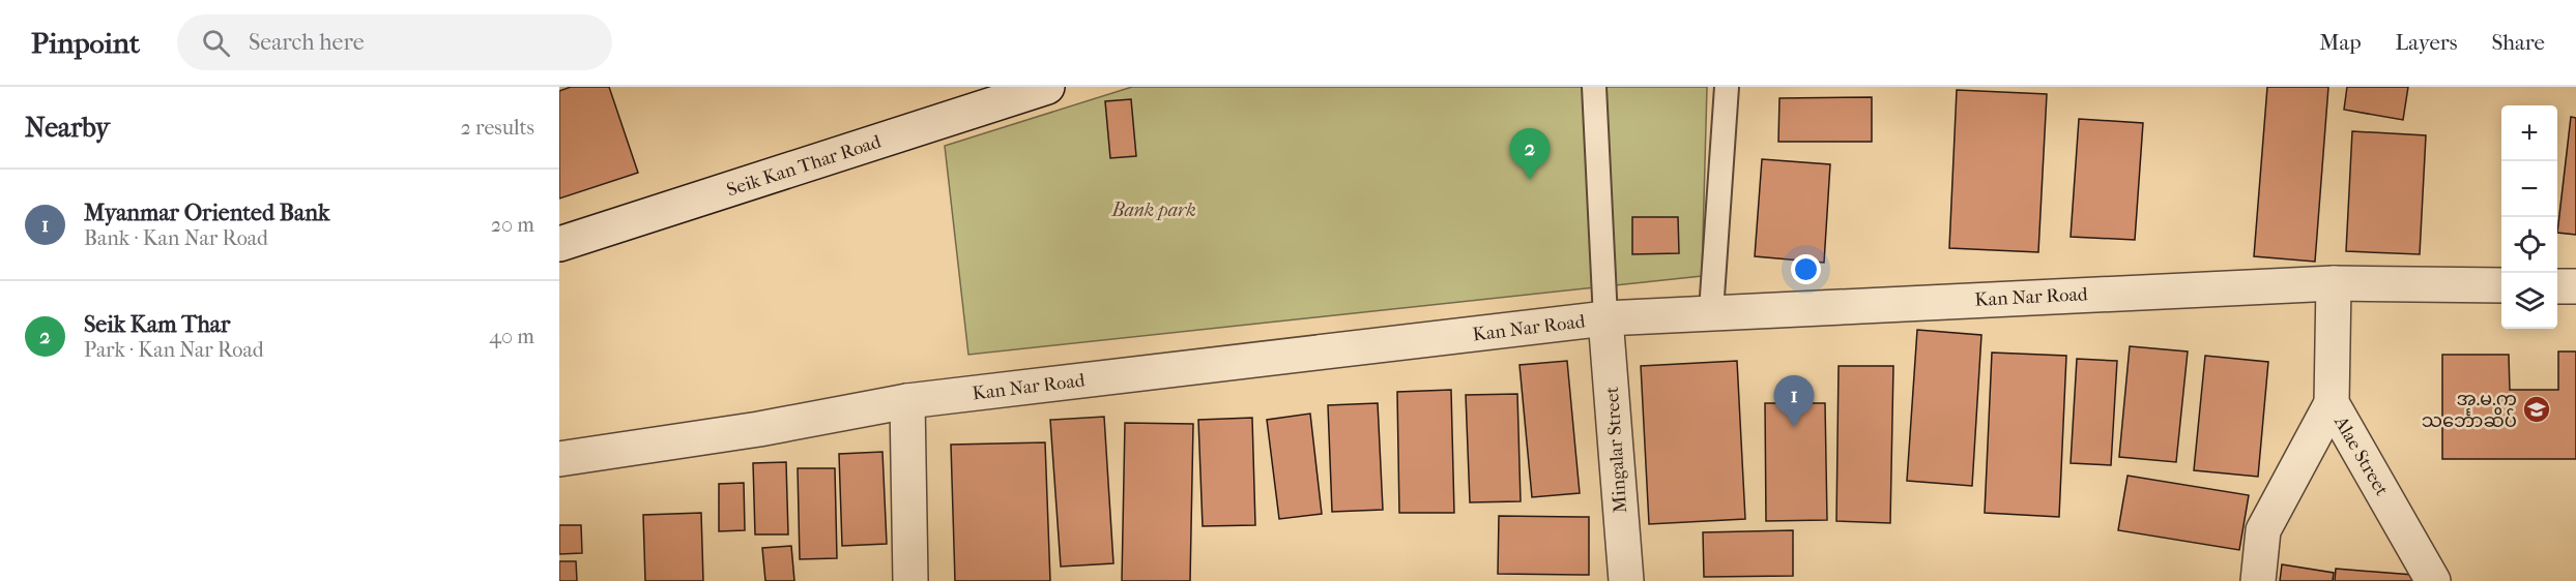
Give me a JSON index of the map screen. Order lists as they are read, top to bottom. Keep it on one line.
{"streets":{"street":["Seik Kan Thar Road","Kan Nar Road","Mingalar Street","Alae Street"]},"crossings":[["Kan Nar Road","Mingalar Street"],["Kan Nar Road","Alae Street"]],"parks":["Bank park"],"places":{"school or university":["အ.မ.က သင်္ဘောဆိပ်"]},"page":{"header":"Pinpoint","search":"Search here","nav":["Map","Layers","Share"],"heading":["Nearby","2 results"],"map_buttons":["+","−"],"pins":["2","1"],"list":[{"mark":"1","name":"Myanmar Oriented Bank","note":"Bank · Kan Nar Road","value":"20 m"},{"mark":"2","name":"Seik Kam Thar","note":"Park · Kan Nar Road","value":"40 m"}]}}
